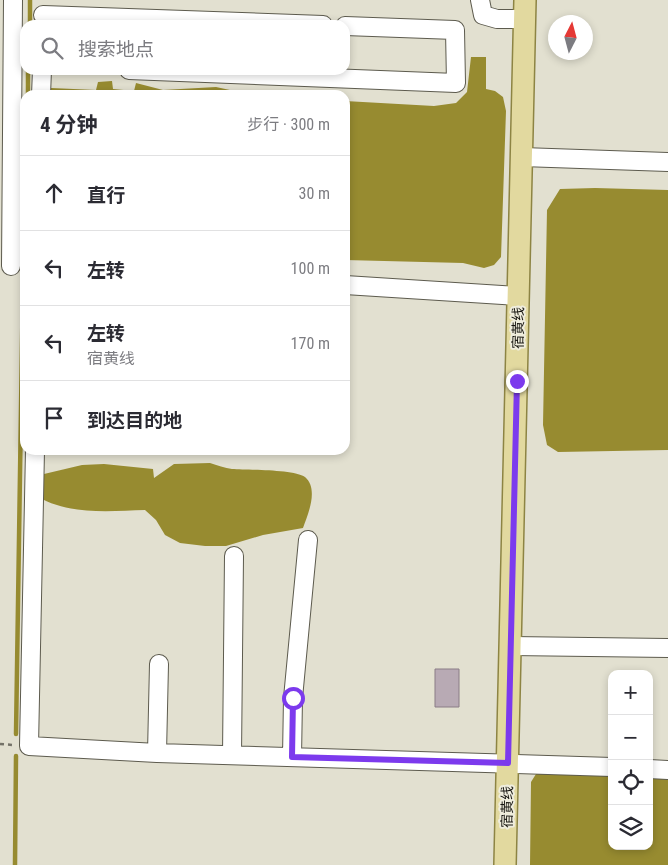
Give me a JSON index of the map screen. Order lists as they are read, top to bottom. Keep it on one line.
{"streets":{"main road":["宿黄线"]},"north":"top","page":{"search":"搜索地点","heading":["4 分钟","步行 · 300 m"],"list":[["直行","30 m"],["左转","100 m"],["左转","宿黄线","170 m"],"到达目的地"],"map_buttons":["+","−"]}}
